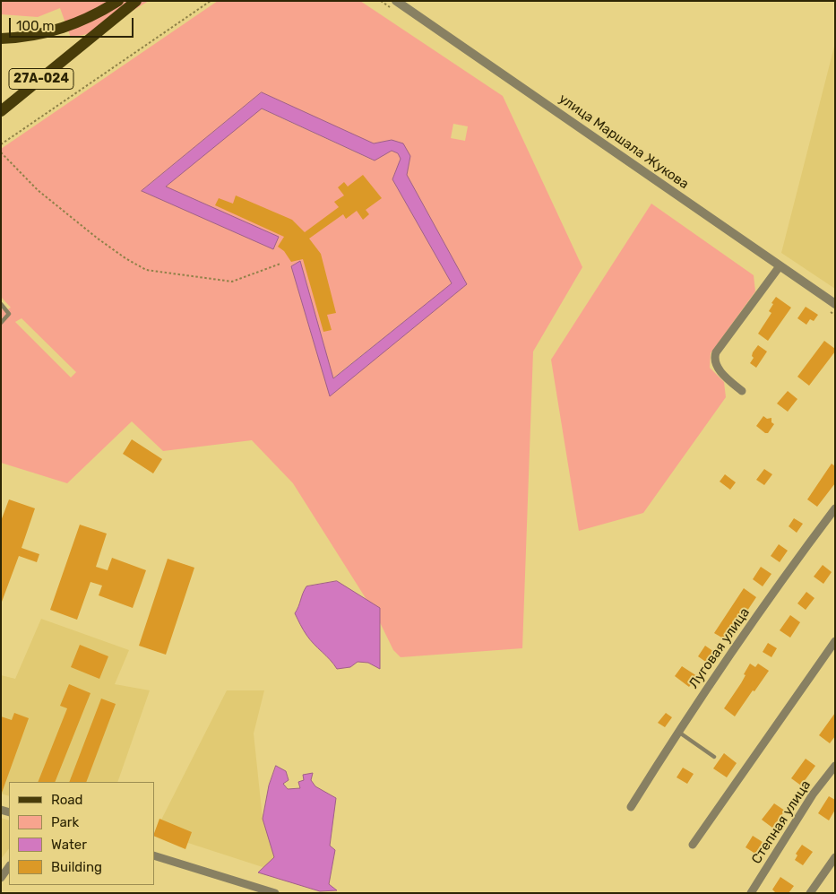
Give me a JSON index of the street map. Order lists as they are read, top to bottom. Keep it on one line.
{"streets":{"main road":["27А-024"],"street":["улица Маршала Жукова","Луговая улица","Степная улица"]},"legend":["Road","Park","Water","Building"],"scale_bar":"100 m"}
